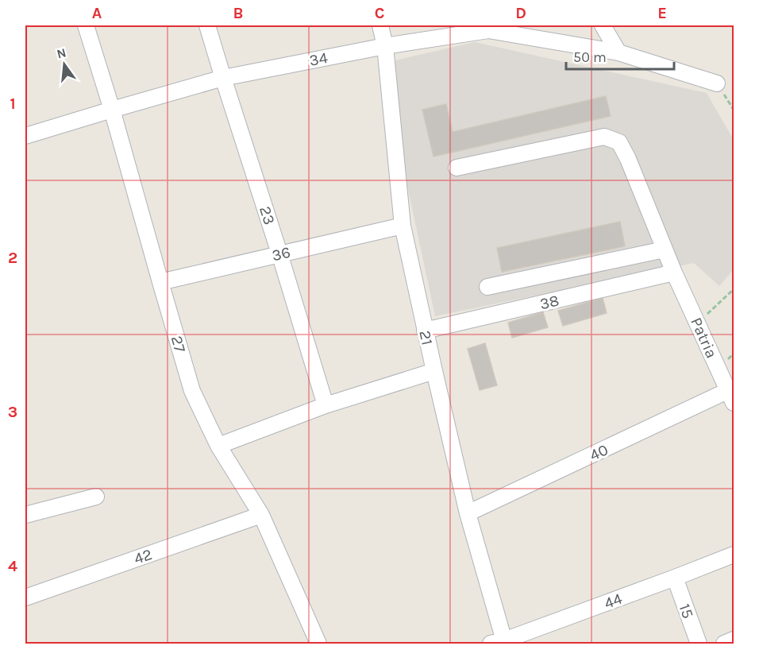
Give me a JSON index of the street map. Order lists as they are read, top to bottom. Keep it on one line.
{"streets":{"street":["34","23","36","38","21","Patria","27","40","42","44","15"]},"crossings":[["34","23"],["34","21"],["34","27"],["23","36"],["36","21"],["36","27"],["38","21"],["38","Patria"],["21","40"],["21","44"],["Patria","40"],["27","42"],["44","15"]],"scale_bar":"50 m","north":"top","grid":{"columns":["A","B","C","D","E"],"rows":["1","2","3","4"]}}
